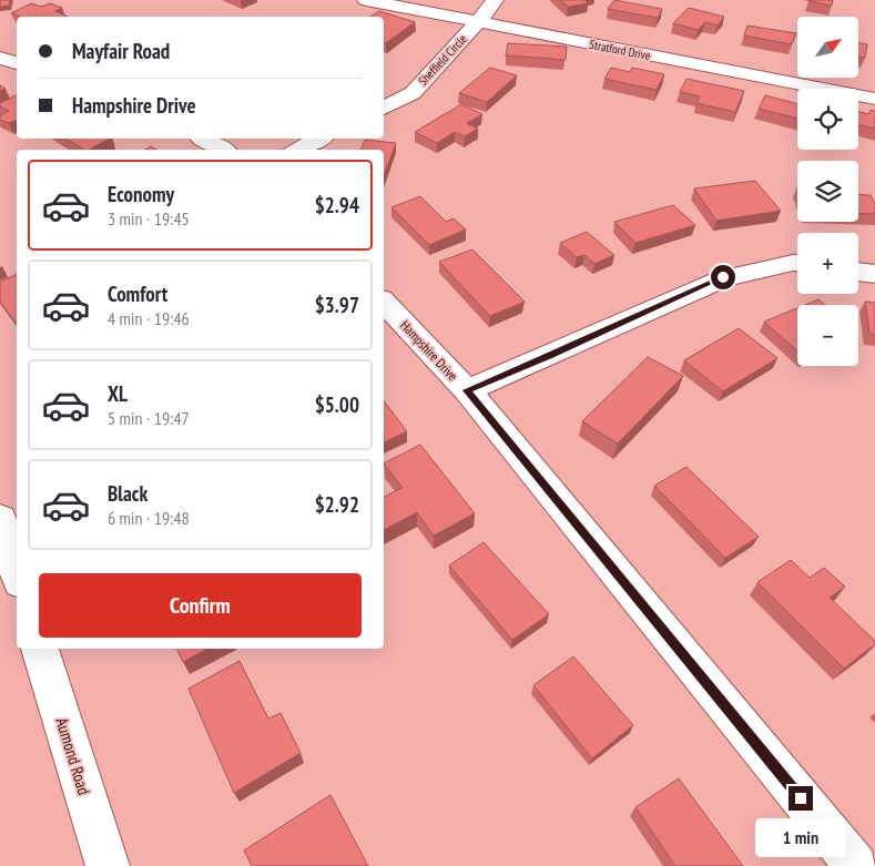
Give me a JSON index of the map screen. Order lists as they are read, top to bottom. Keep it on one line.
{"streets":{"street":["Stratford Drive","Sheffield Circle","Hampshire Drive","Aumond Road"]},"crossings":[["Stratford Drive","Sheffield Circle"]],"north":"top right","page":{"map_buttons":["+","−"],"banner":["Mayfair Road","Hampshire Drive"],"list":[{"name":"Economy","note":"3 min · 19:45","value":"$2.94"},{"name":"Comfort","note":"4 min · 19:46","value":"$3.97"},{"name":"XL","note":"5 min · 19:47","value":"$5.00"},{"name":"Black","note":"6 min · 19:48","value":"$2.92"}],"buttons":"Confirm","bubble":"1 min"}}
